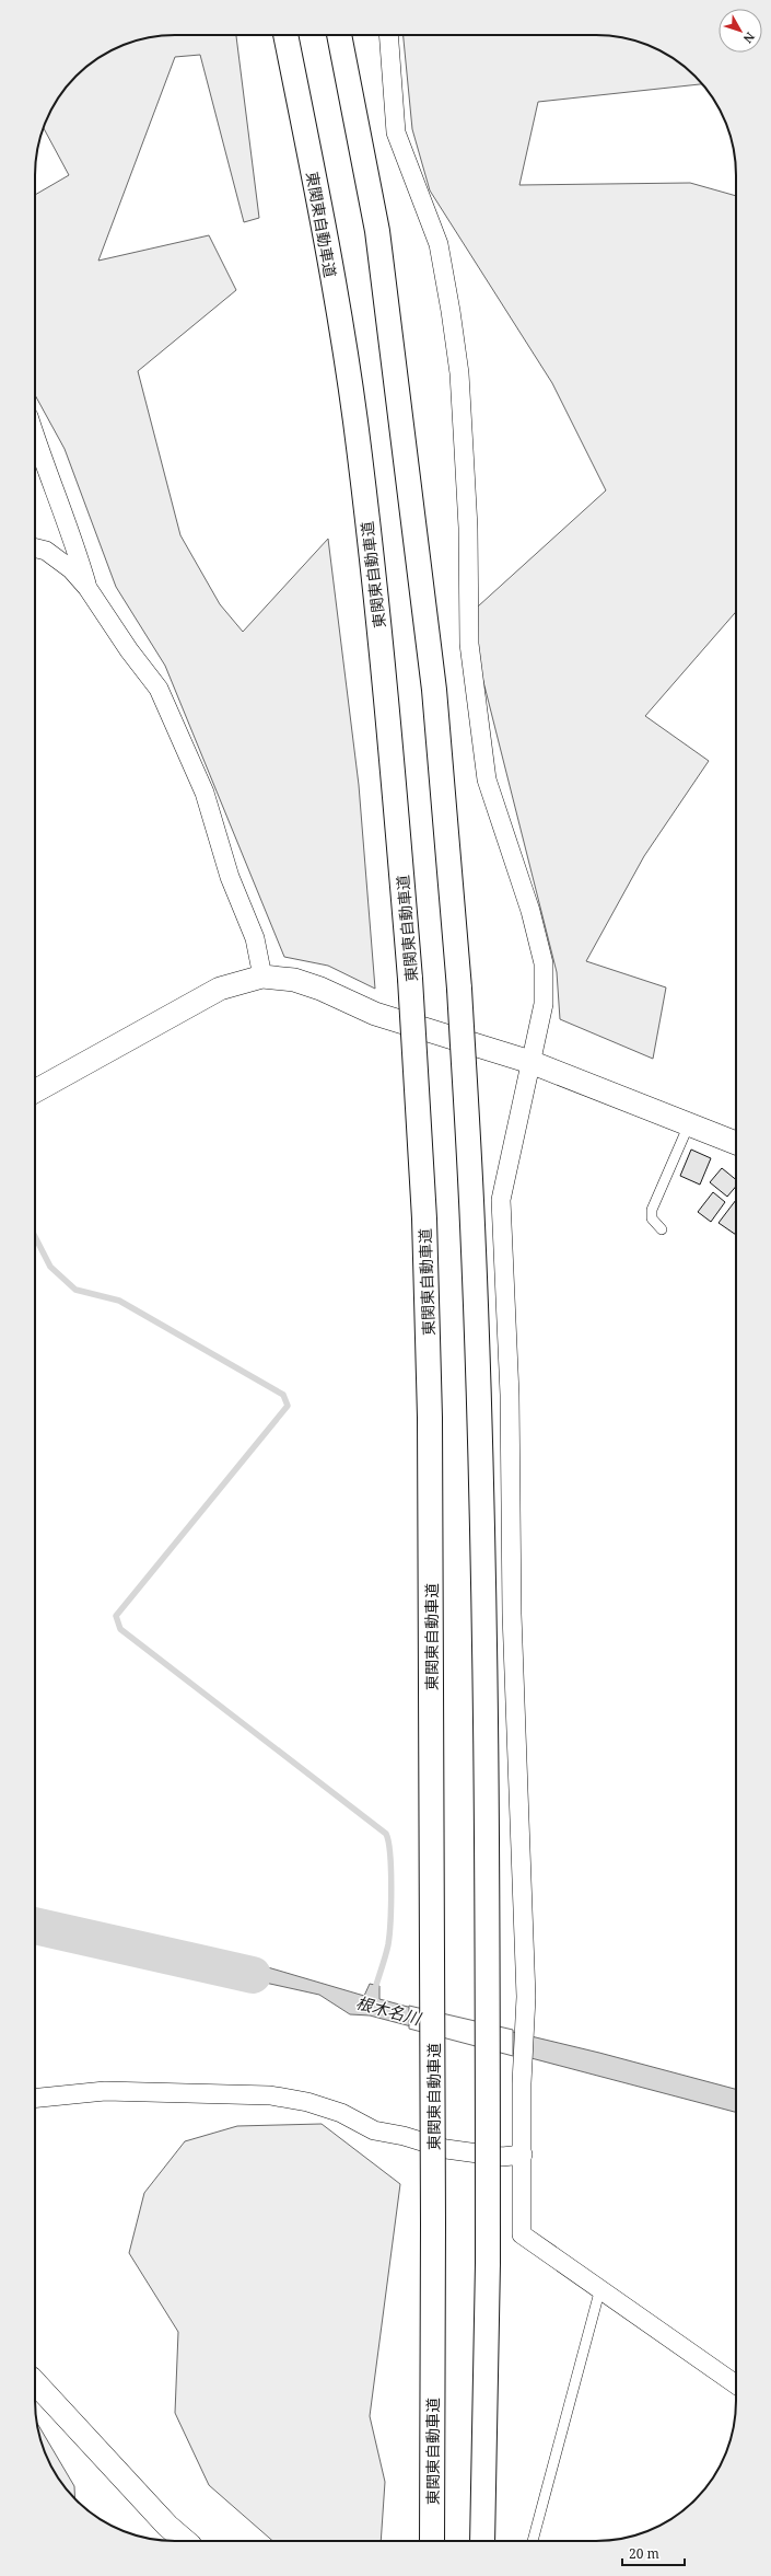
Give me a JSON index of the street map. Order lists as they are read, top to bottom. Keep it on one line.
{"streets":{"highway":["東関東自動車道"]},"water":["根木名川"],"scale_bar":"20 m","north":"bottom right"}
